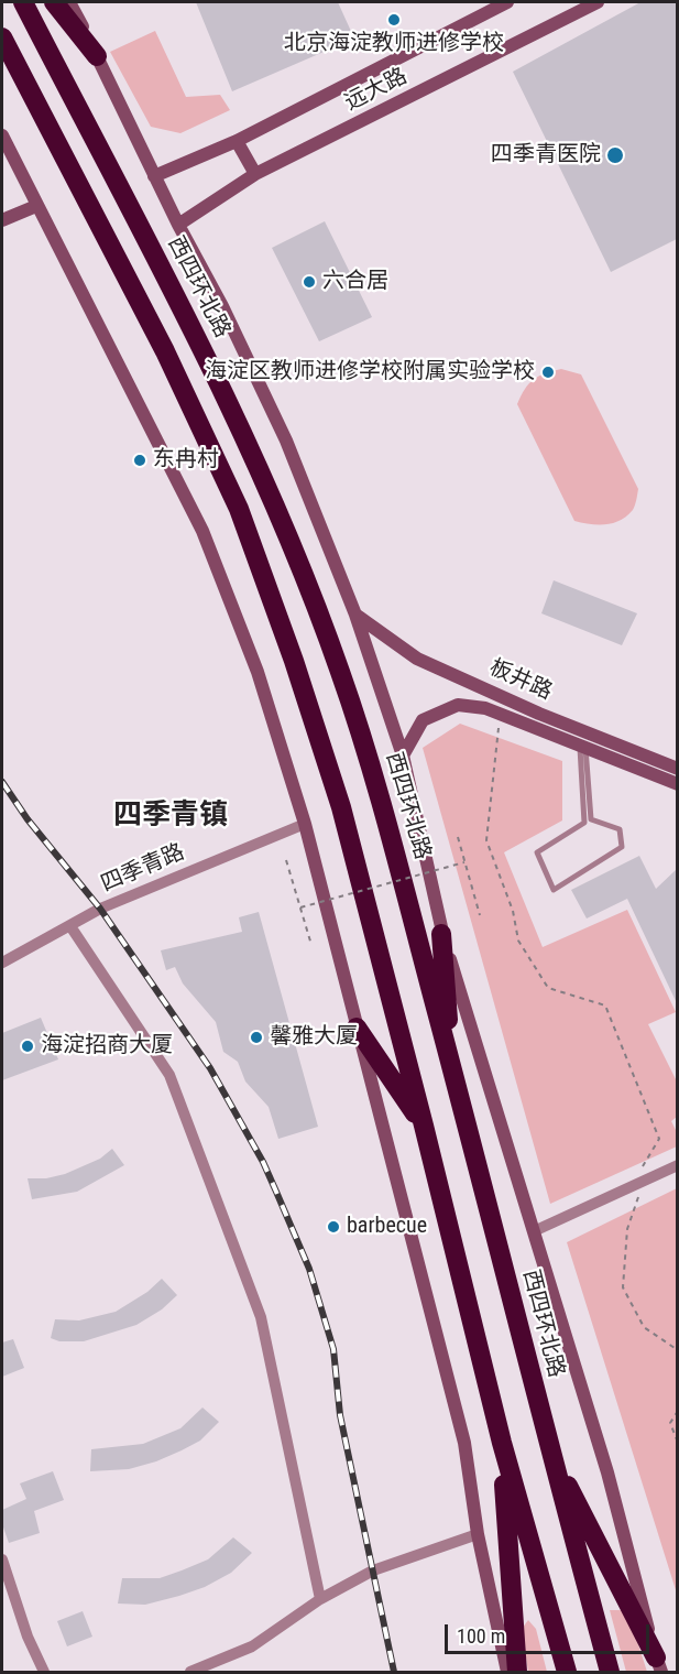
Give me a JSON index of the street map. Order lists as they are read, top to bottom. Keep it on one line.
{"streets":{"highway":["西四环北路"],"street":["远大路","板井路","四季青路"]},"crossings":[["远大路","西四环北路"],["西四环北路","板井路"]],"districts":["四季青镇"],"places":["北京海淀教师进修学校","四季青医院","六合居","海淀区教师进修学校附属实验学校","东冉村","馨雅大厦","海淀招商大厦","barbecue"],"scale_bar":"100 m"}
